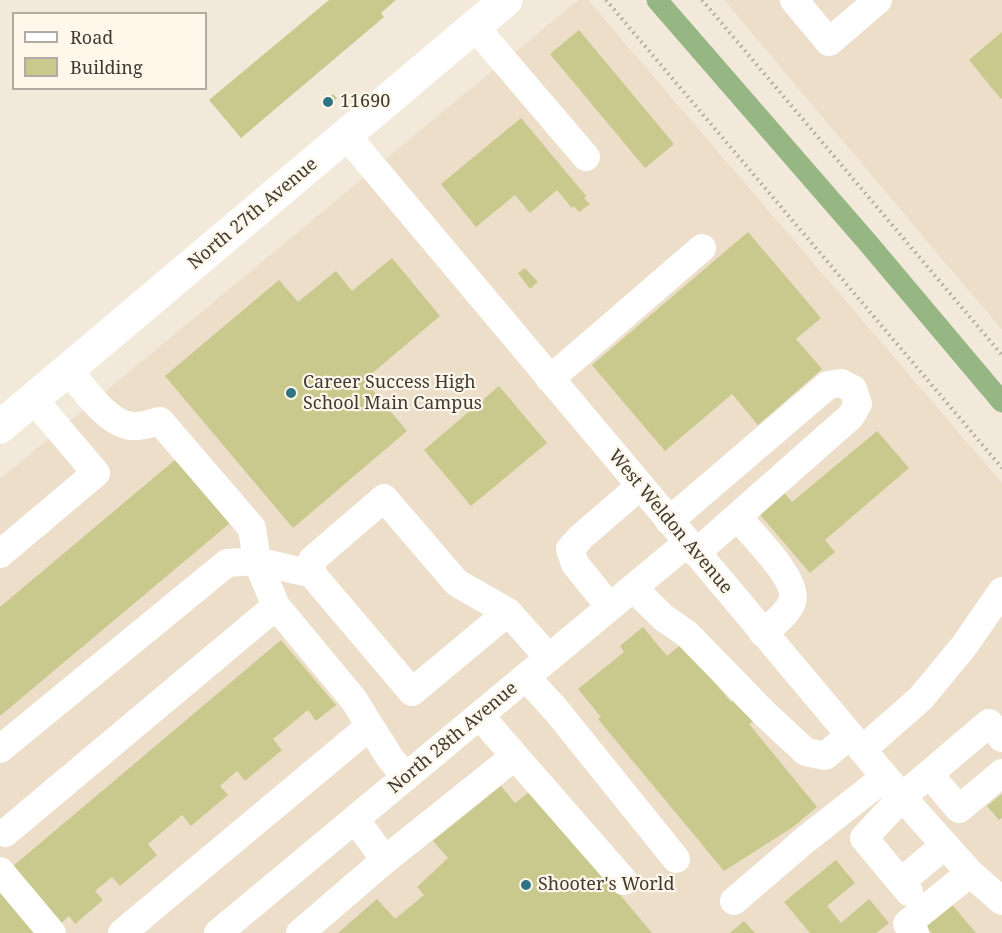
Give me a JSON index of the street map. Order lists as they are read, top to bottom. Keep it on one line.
{"streets":{"main road":["North 27th Avenue"],"street":["West Weldon Avenue","North 28th Avenue"]},"crossings":[["North 27th Avenue","West Weldon Avenue"],["West Weldon Avenue","North 28th Avenue"]],"places":["11690","Career Success High School Main Campus","Shooter's World"],"legend":["Road","Building"]}
